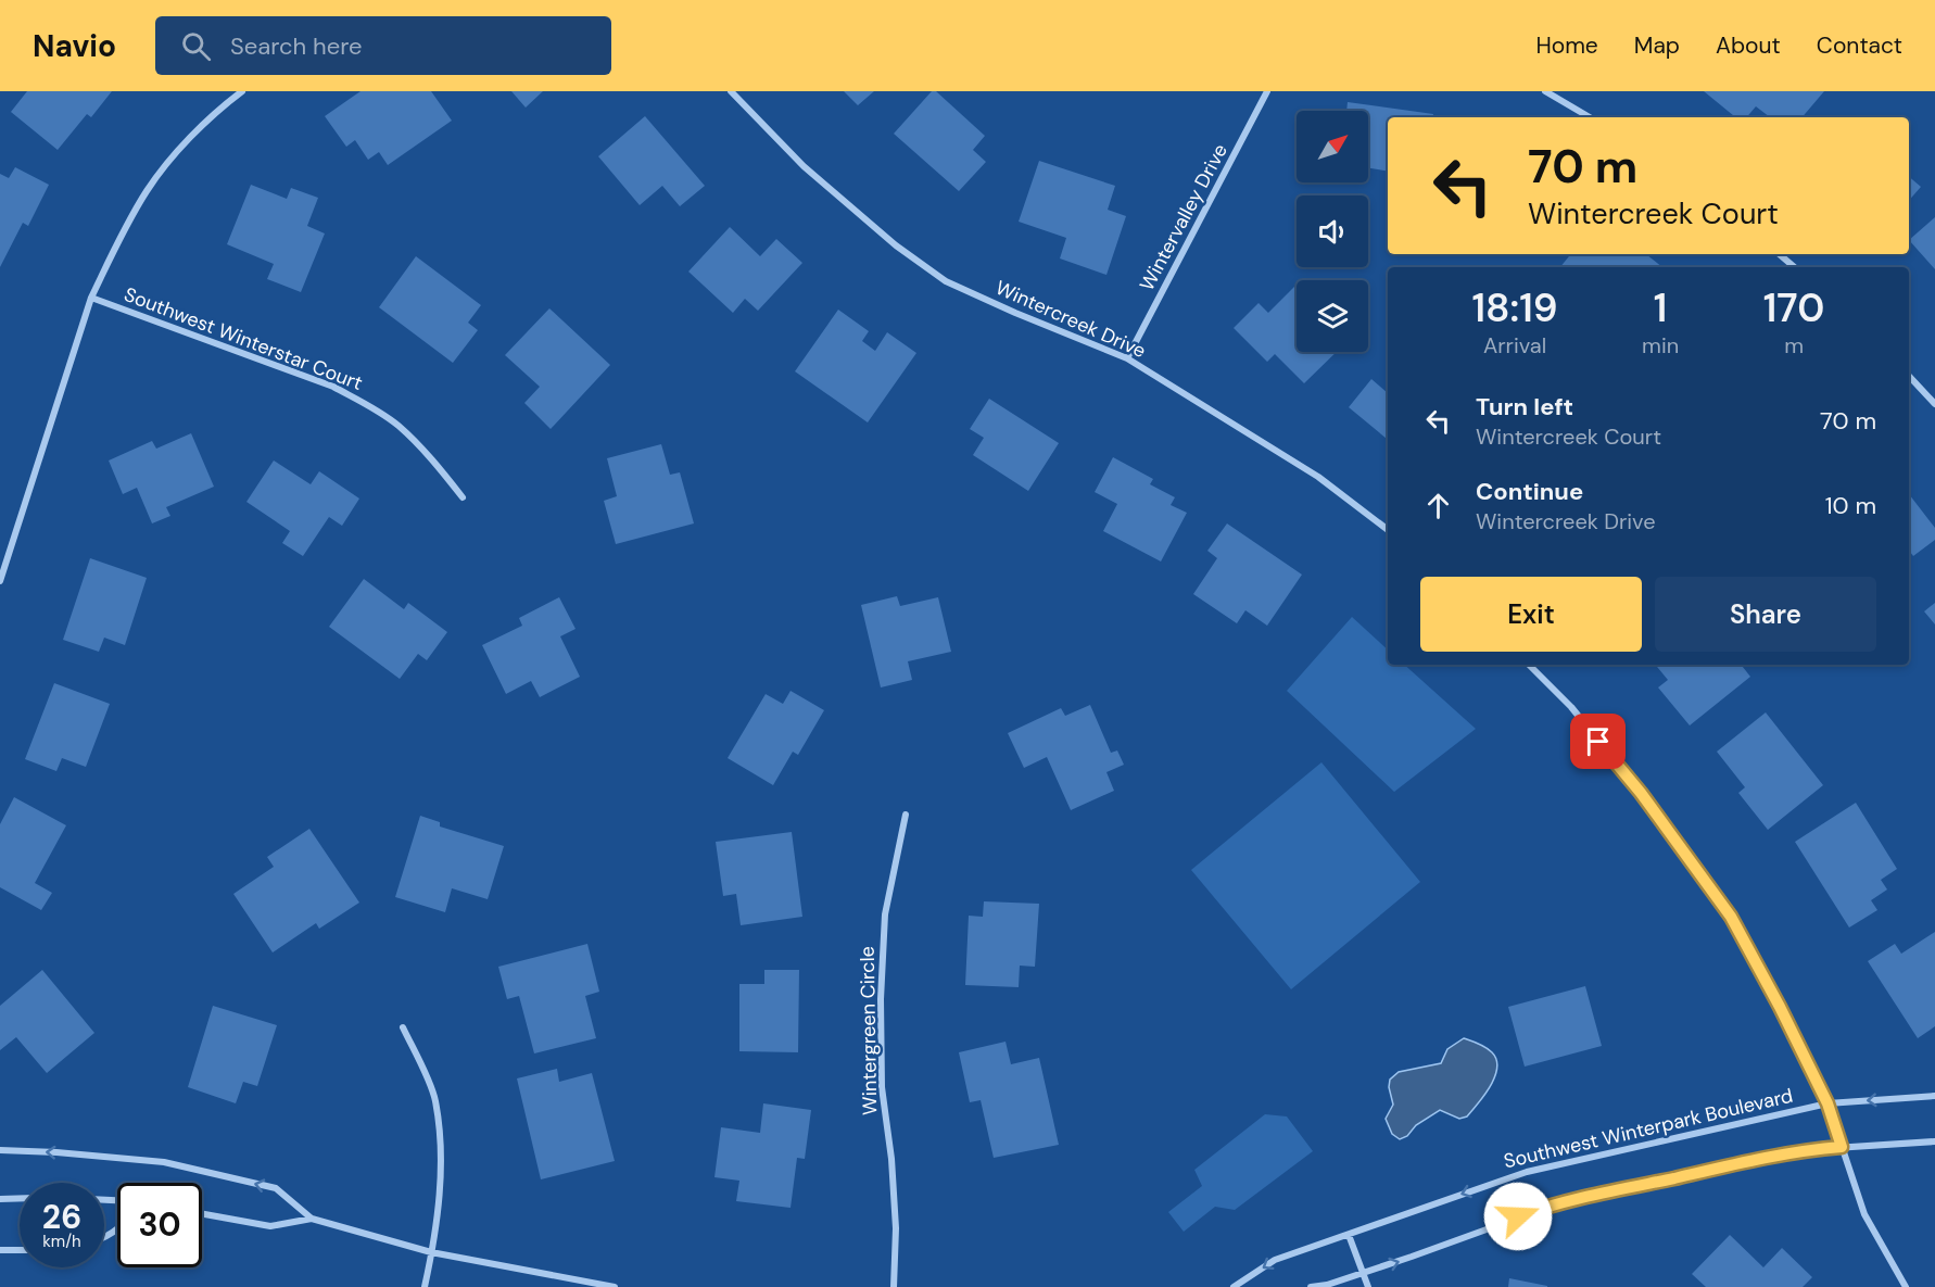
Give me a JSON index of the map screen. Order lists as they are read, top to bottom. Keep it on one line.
{"streets":{"street":["Wintervalley Drive","Wintercreek Drive","Southwest Winterstar Court","Wintergreen Circle","Southwest Winterpark Boulevard"]},"crossings":[["Wintervalley Drive","Wintercreek Drive"]],"north":"top right","page":{"header":"Navio","search":"Search here","nav":["Home","Map","About","Contact"],"turn":["70 m","Wintercreek Court"],"eta":["18:19","Arrival","1","min","170","m"],"list":[{"name":"Turn left","note":"Wintercreek Court","value":"70 m"},{"name":"Continue","note":"Wintercreek Drive","value":"10 m"}],"buttons":["Exit","Share"],"speed":"26 km/h","limit":"30"}}
